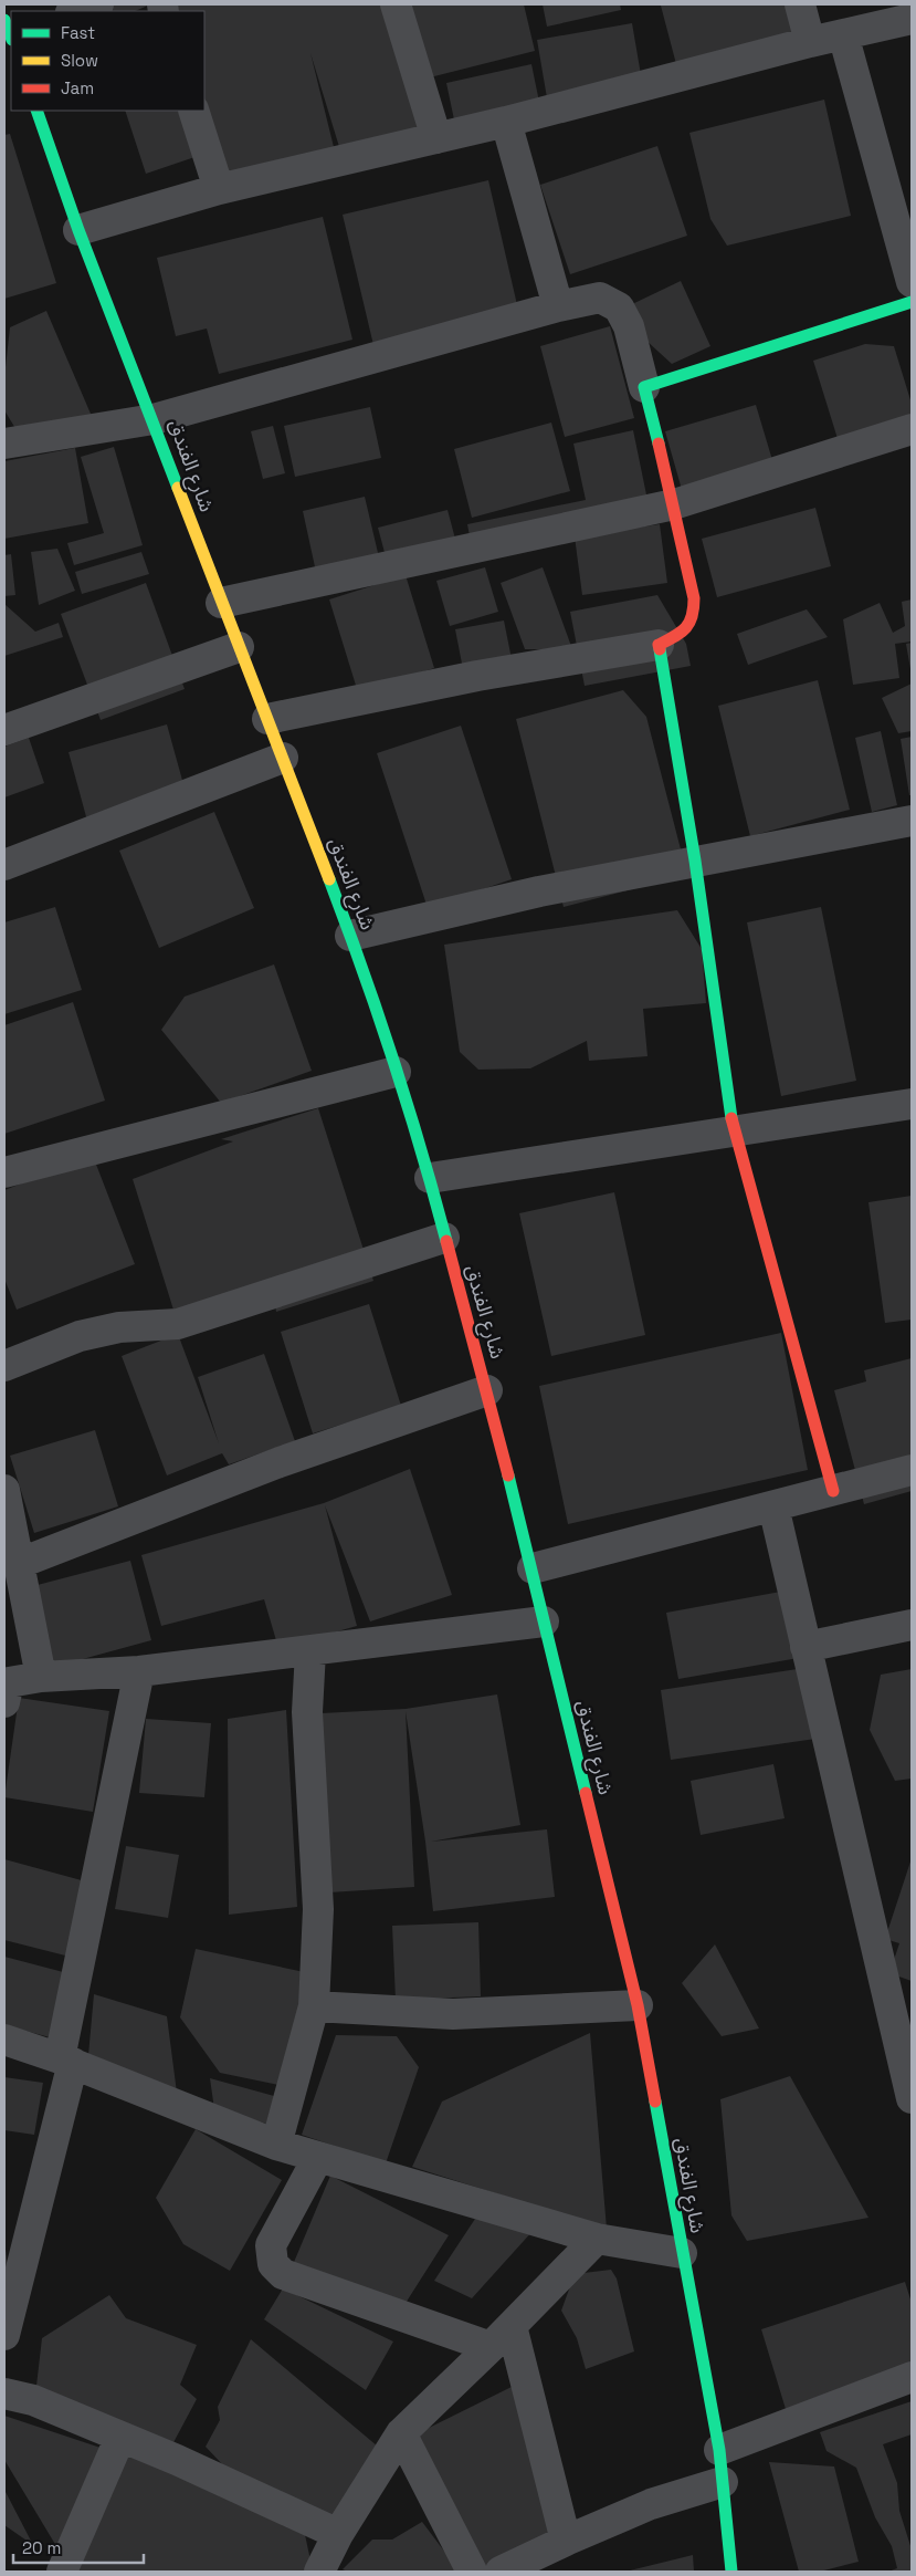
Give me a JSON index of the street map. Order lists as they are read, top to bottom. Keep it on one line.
{"streets":{"street":["شارع الفندق"]},"legend":["Fast","Slow","Jam"],"scale_bar":"20 m"}
